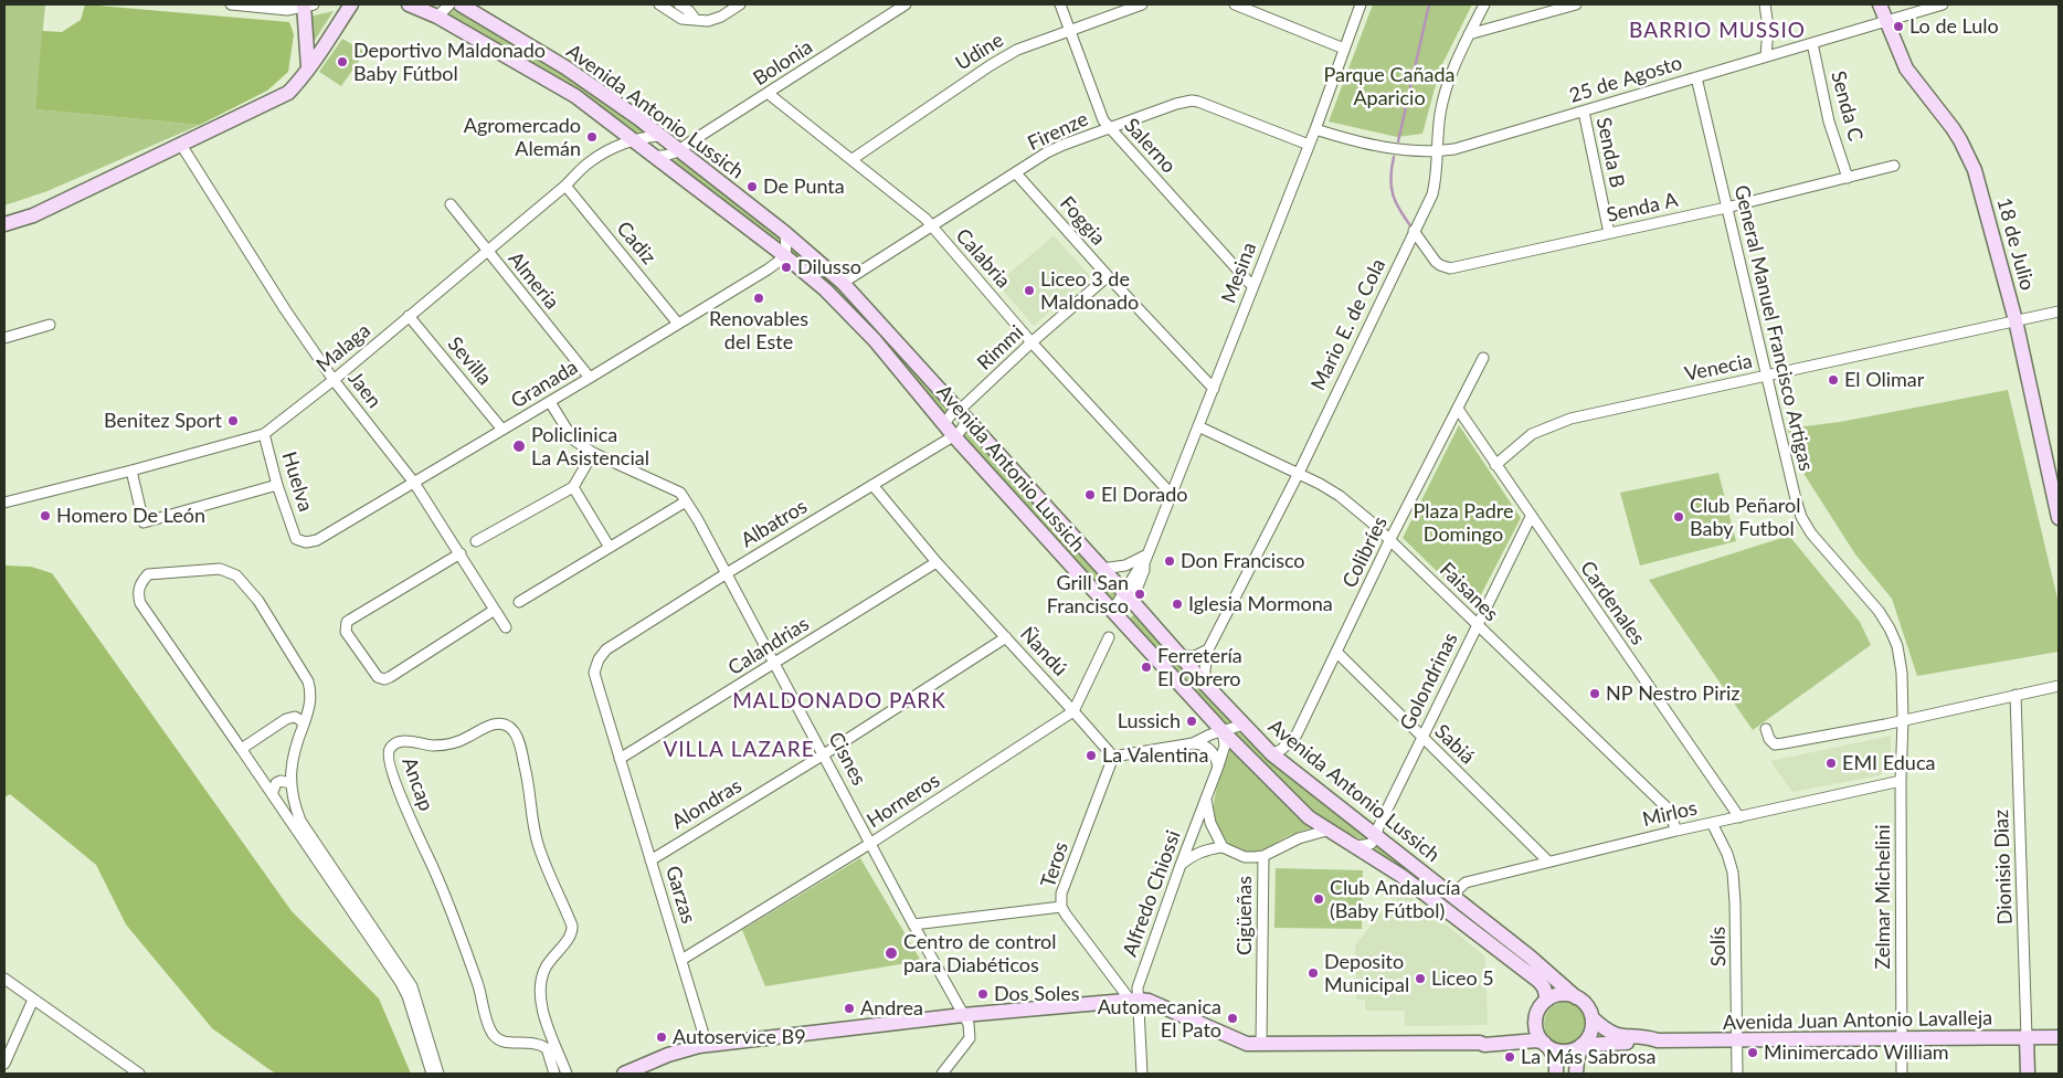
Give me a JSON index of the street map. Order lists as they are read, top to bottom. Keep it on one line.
{"streets":{"main road":["Avenida Antonio Lussich","18 de Julio","Avenida Juan Antonio Lavalleja"],"street":["Udine","Bolonia","25 de Agosto","Senda C","Firenze","Salerno","Senda B","Senda A","Foggia","Cadiz","Calabria","Mesina","Almeria","Mario E. de Cola","General Manuel Francisco Artigas","Malaga","Rimmi","Sevilla","Venecia","Granada","Jaen","Huelva","Albatros","Colibríes","Faisanes","Cardenales","Calandrias","Ñandú","Golondrinas","Sabiá","Cisnes","Ancap","Horneros","Alondras","Mirlos","Teros","Dionisio Diaz","Alfredo Chiossi","Garzas","Zelmar Michelini","Cigüeñas","Solís"]},"crossings":[["Udine","Salerno"],["Udine","Calabria"],["Bolonia","Avenida Antonio Lussich"],["Bolonia","Calabria"],["25 de Agosto","Senda C"],["25 de Agosto","Senda B"],["25 de Agosto","18 de Julio"],["25 de Agosto","Mesina"],["25 de Agosto","Mario E. de Cola"],["25 de Agosto","General Manuel Francisco Artigas"],["Senda C","Senda A"],["Avenida Antonio Lussich","Firenze"],["Avenida Antonio Lussich","Mesina"],["Avenida Antonio Lussich","Mario E. de Cola"],["Avenida Antonio Lussich","Malaga"],["Avenida Antonio Lussich","Rimmi"],["Avenida Antonio Lussich","Granada"],["Avenida Antonio Lussich","Albatros"],["Avenida Antonio Lussich","Colibríes"],["Avenida Antonio Lussich","Golondrinas"],["Avenida Antonio Lussich","Mirlos"],["Avenida Antonio Lussich","Alfredo Chiossi"],["Avenida Antonio Lussich","Cigüeñas"],["Avenida Antonio Lussich","Avenida Juan Antonio Lavalleja"],["Firenze","Salerno"],["Firenze","Foggia"],["Firenze","Calabria"],["Firenze","Mesina"],["Salerno","Mesina"],["Senda B","Senda A"],["Senda A","Mario E. de Cola"],["Senda A","General Manuel Francisco Artigas"],["Foggia","Mesina"],["Foggia","Rimmi"],["Cadiz","Malaga"],["Cadiz","Granada"],["18 de Julio","Venecia"],["Calabria","Mesina"],["Calabria","Rimmi"],["Mesina","Faisanes"],["Almeria","Malaga"],["Almeria","Granada"],["Mario E. de Cola","Faisanes"],["General Manuel Francisco Artigas","Venecia"],["General Manuel Francisco Artigas","Zelmar Michelini"],["Malaga","Sevilla"],["Malaga","Jaen"],["Malaga","Huelva"],["Rimmi","Albatros"],["Sevilla","Granada"],["Venecia","Cardenales"],["Granada","Jaen"],["Granada","Huelva"],["Albatros","Ñandú"],["Albatros","Cisnes"],["Albatros","Garzas"],["Colibríes","Faisanes"],["Colibríes","Cardenales"],["Colibríes","Sabiá"],["Faisanes","Golondrinas"],["Faisanes","Mirlos"],["Cardenales","Golondrinas"],["Cardenales","Mirlos"],["Calandrias","Ñandú"],["Calandrias","Cisnes"],["Calandrias","Garzas"],["Ñandú","Horneros"],["Ñandú","Alondras"],["Ñandú","Teros"],["Golondrinas","Sabiá"],["Sabiá","Mirlos"],["Cisnes","Horneros"],["Cisnes","Alondras"],["Cisnes","Teros"],["Horneros","Garzas"],["Alondras","Garzas"],["Mirlos","Zelmar Michelini"],["Mirlos","Solís"],["Dionisio Diaz","Avenida Juan Antonio Lavalleja"],["Zelmar Michelini","Avenida Juan Antonio Lavalleja"],["Solís","Avenida Juan Antonio Lavalleja"]],"districts":["BARRIO MUSSIO","MALDONADO PARK","VILLA LAZARE"],"parks":["Parque Cañada Aparicio","Plaza Padre Domingo"],"places":["Lo de Lulo","Deportivo Maldonado Baby Fútbol","Agromercado Alemán","De Punta","Dilusso","Liceo 3 de Maldonado","Renovables del Este","El Olimar","Benitez Sport","Policlinica La Asistencial","El Dorado","Homero De León","Club Peñarol Baby Futbol","Don Francisco","Grill San Francisco","Iglesia Mormona","Ferretería El Obrero","NP Nestro Piriz","Lussich","La Valentina","EMI Educa","Club Andalucía (Baby Fútbol)","Centro de control para Diabéticos","Deposito Municipal","Liceo 5","Dos Soles","Andrea","Automecanica El Pato","Autoservice B9","Minimercado William","La Más Sabrosa"]}
